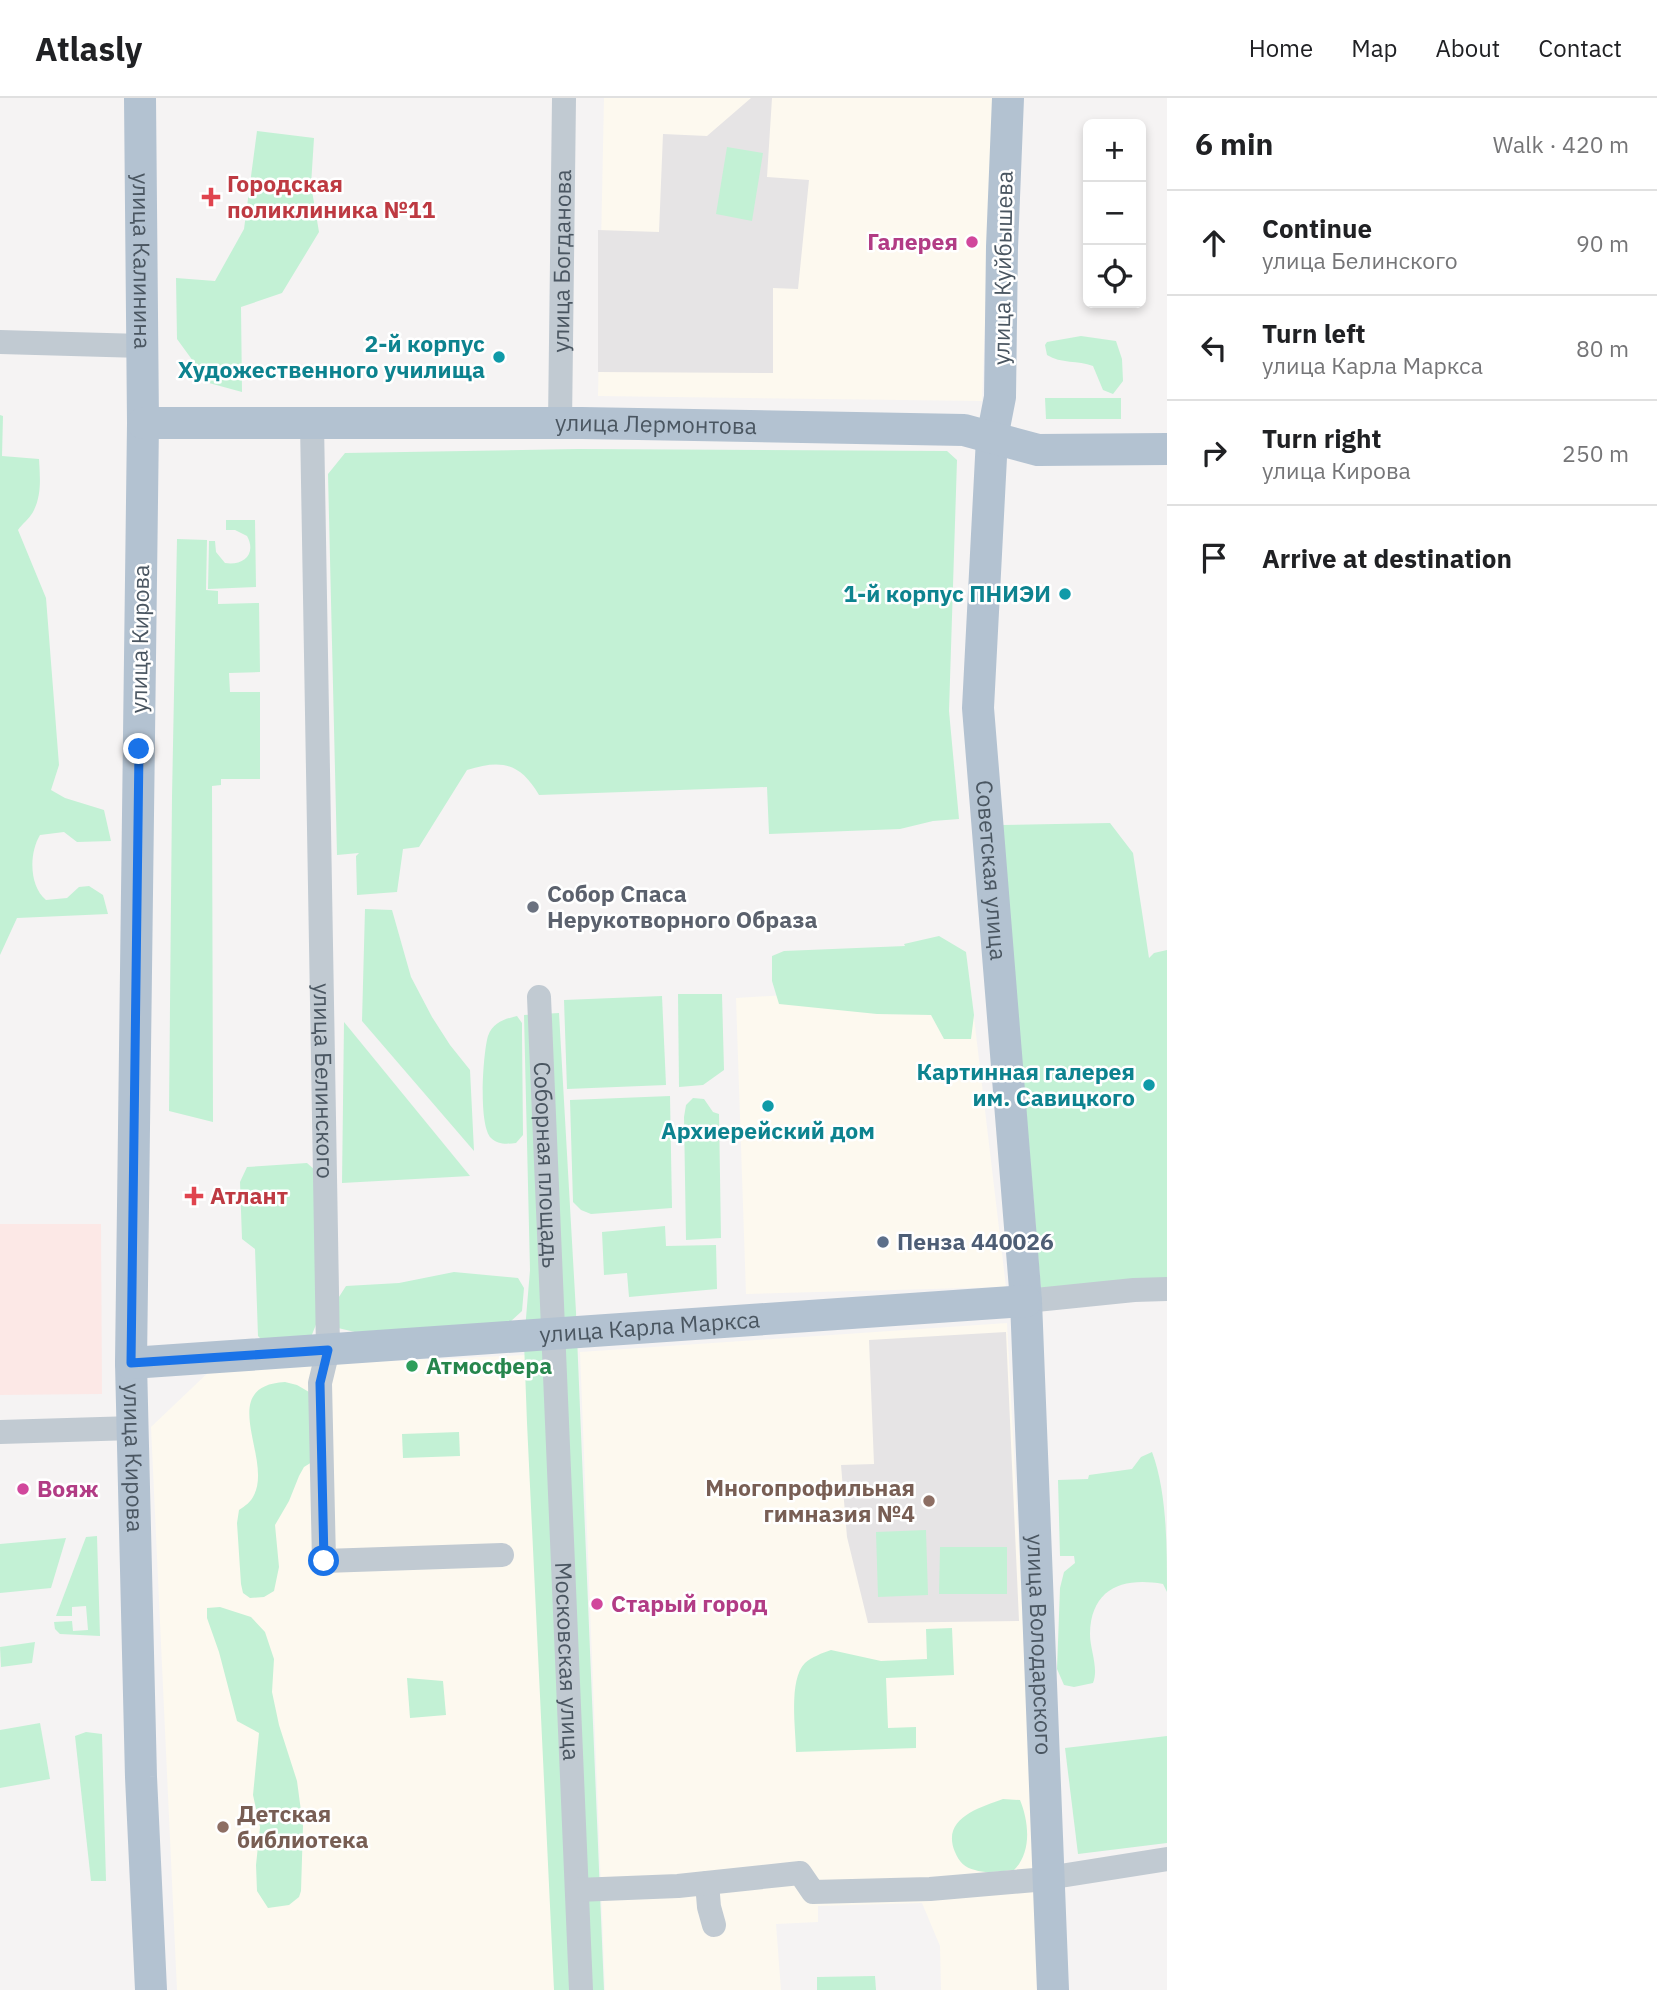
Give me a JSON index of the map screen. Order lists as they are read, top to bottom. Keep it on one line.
{"streets":{"main road":["улица Калинина","улица Куйбышева","улица Лермонтова","улица Кирова","Советская улица","улица Карла Маркса","улица Володарского"],"street":["улица Богданова","улица Белинского","Соборная площадь","Московская улица"]},"crossings":[["улица Калинина","улица Лермонтова"],["улица Калинина","улица Кирова"],["улица Богданова","улица Лермонтова"],["улица Куйбышева","улица Лермонтова"],["улица Куйбышева","Советская улица"],["улица Лермонтова","улица Кирова"],["улица Лермонтова","Советская улица"],["улица Лермонтова","улица Белинского"],["улица Кирова","улица Карла Маркса"],["Советская улица","улица Карла Маркса"],["Советская улица","улица Володарского"],["улица Белинского","улица Карла Маркса"],["Соборная площадь","улица Карла Маркса"],["Соборная площадь","Московская улица"],["улица Карла Маркса","улица Володарского"],["улица Карла Маркса","Московская улица"]],"places":{"health":["Городская поликлиника №11","Атлант"],"other":["Галерея","2-й корпус Художественного училища","1-й корпус ПНИЭИ","Собор Спаса Нерукотворного Образа","Картинная галерея им. Савицкого","Архиерейский дом","Пенза 440026","Атмосфера","Вояж","Многопрофильная гимназия №4","Старый город","Детская библиотека"]},"page":{"header":"Atlasly","nav":["Home","Map","About","Contact"],"heading":["6 min","Walk · 420 m"],"map_buttons":["+","−"],"list":[["Continue","улица Белинского","90 m"],["Turn left","улица Карла Маркса","80 m"],["Turn right","улица Кирова","250 m"],"Arrive at destination"]}}
